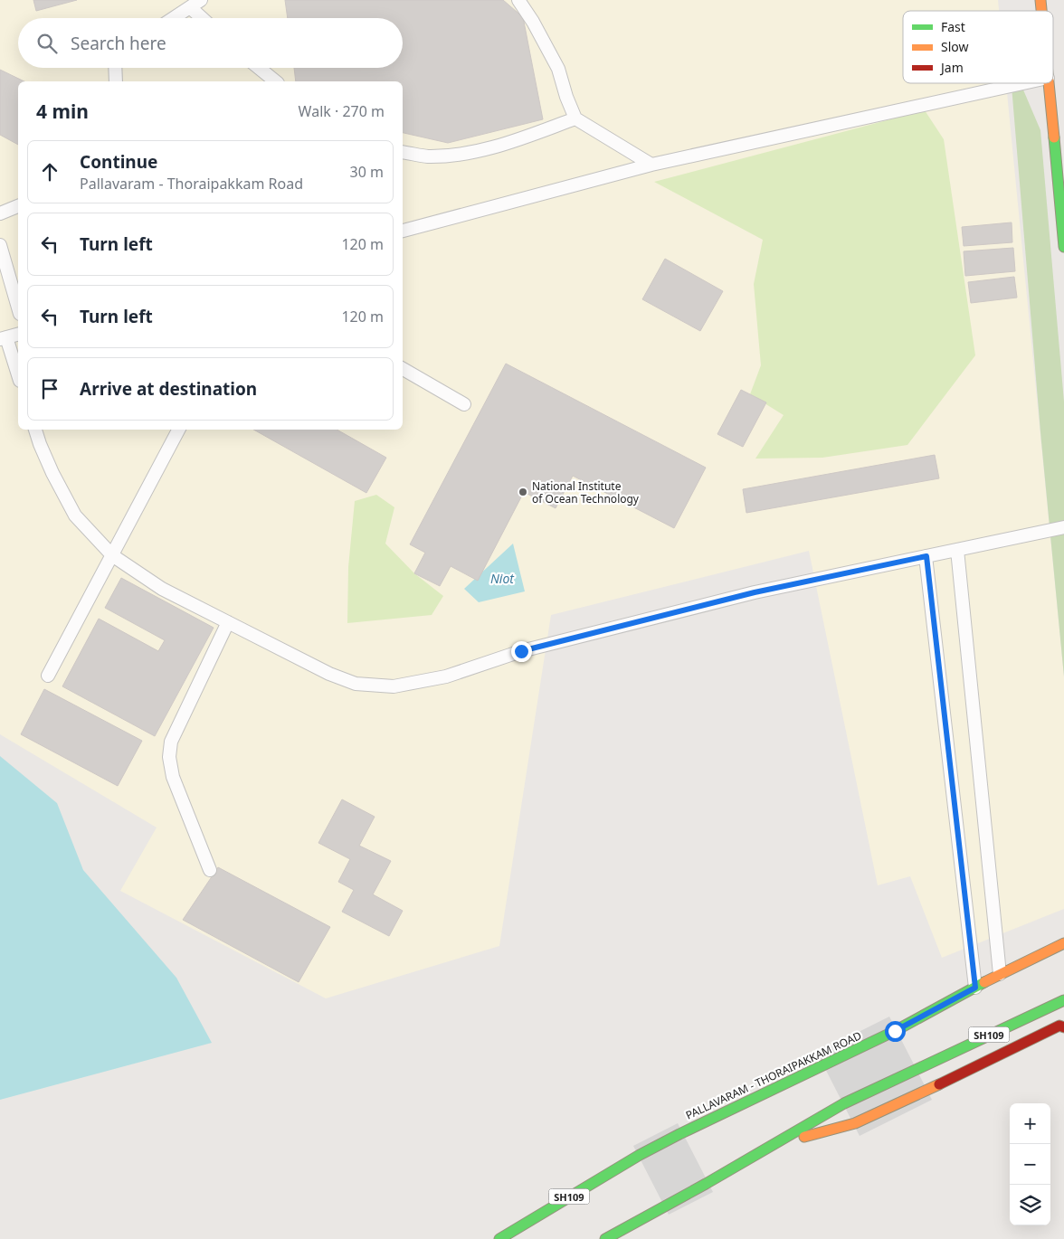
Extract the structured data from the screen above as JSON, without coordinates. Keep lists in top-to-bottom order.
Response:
{
  "streets": {
    "main road": ["SH109", "PALLAVARAM - THORAIPAKKAM ROAD"]
  },
  "water": ["Niot"],
  "places": ["National Institute of Ocean Technology"],
  "legend": ["Fast", "Slow", "Jam"],
  "page": {
    "search": "Search here",
    "heading": ["4 min", "Walk · 270 m"],
    "list": [
      ["Continue", "Pallavaram - Thoraipakkam Road", "30 m"],
      ["Turn left", "120 m"],
      ["Turn left", "120 m"],
      "Arrive at destination"
    ],
    "map_buttons": ["+", "−"]
  }
}
